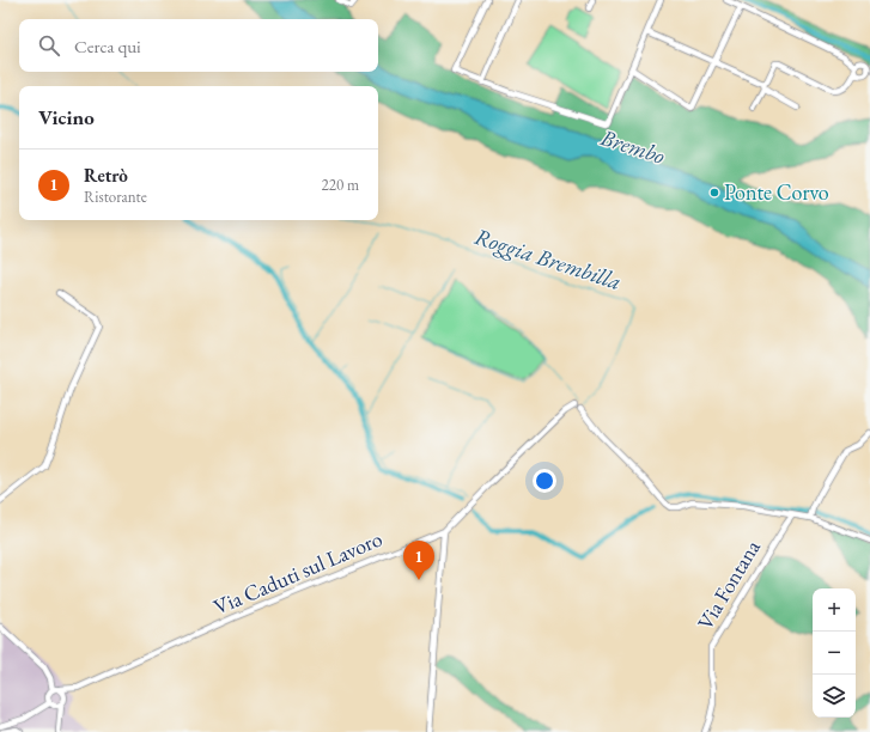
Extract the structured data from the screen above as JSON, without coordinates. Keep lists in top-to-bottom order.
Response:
{
  "streets": {
    "street": ["Via Caduti sul Lavoro", "Via Fontana"]
  },
  "water": ["Brembo", "Roggia Brembilla"],
  "places": ["Ponte Corvo"],
  "page": {
    "search": "Cerca qui",
    "heading": "Vicino",
    "list": [
      {
        "mark": "1",
        "name": "Retrò",
        "note": "Ristorante",
        "value": "220 m"
      }
    ],
    "pins": "1",
    "map_buttons": ["+", "−"]
  }
}
